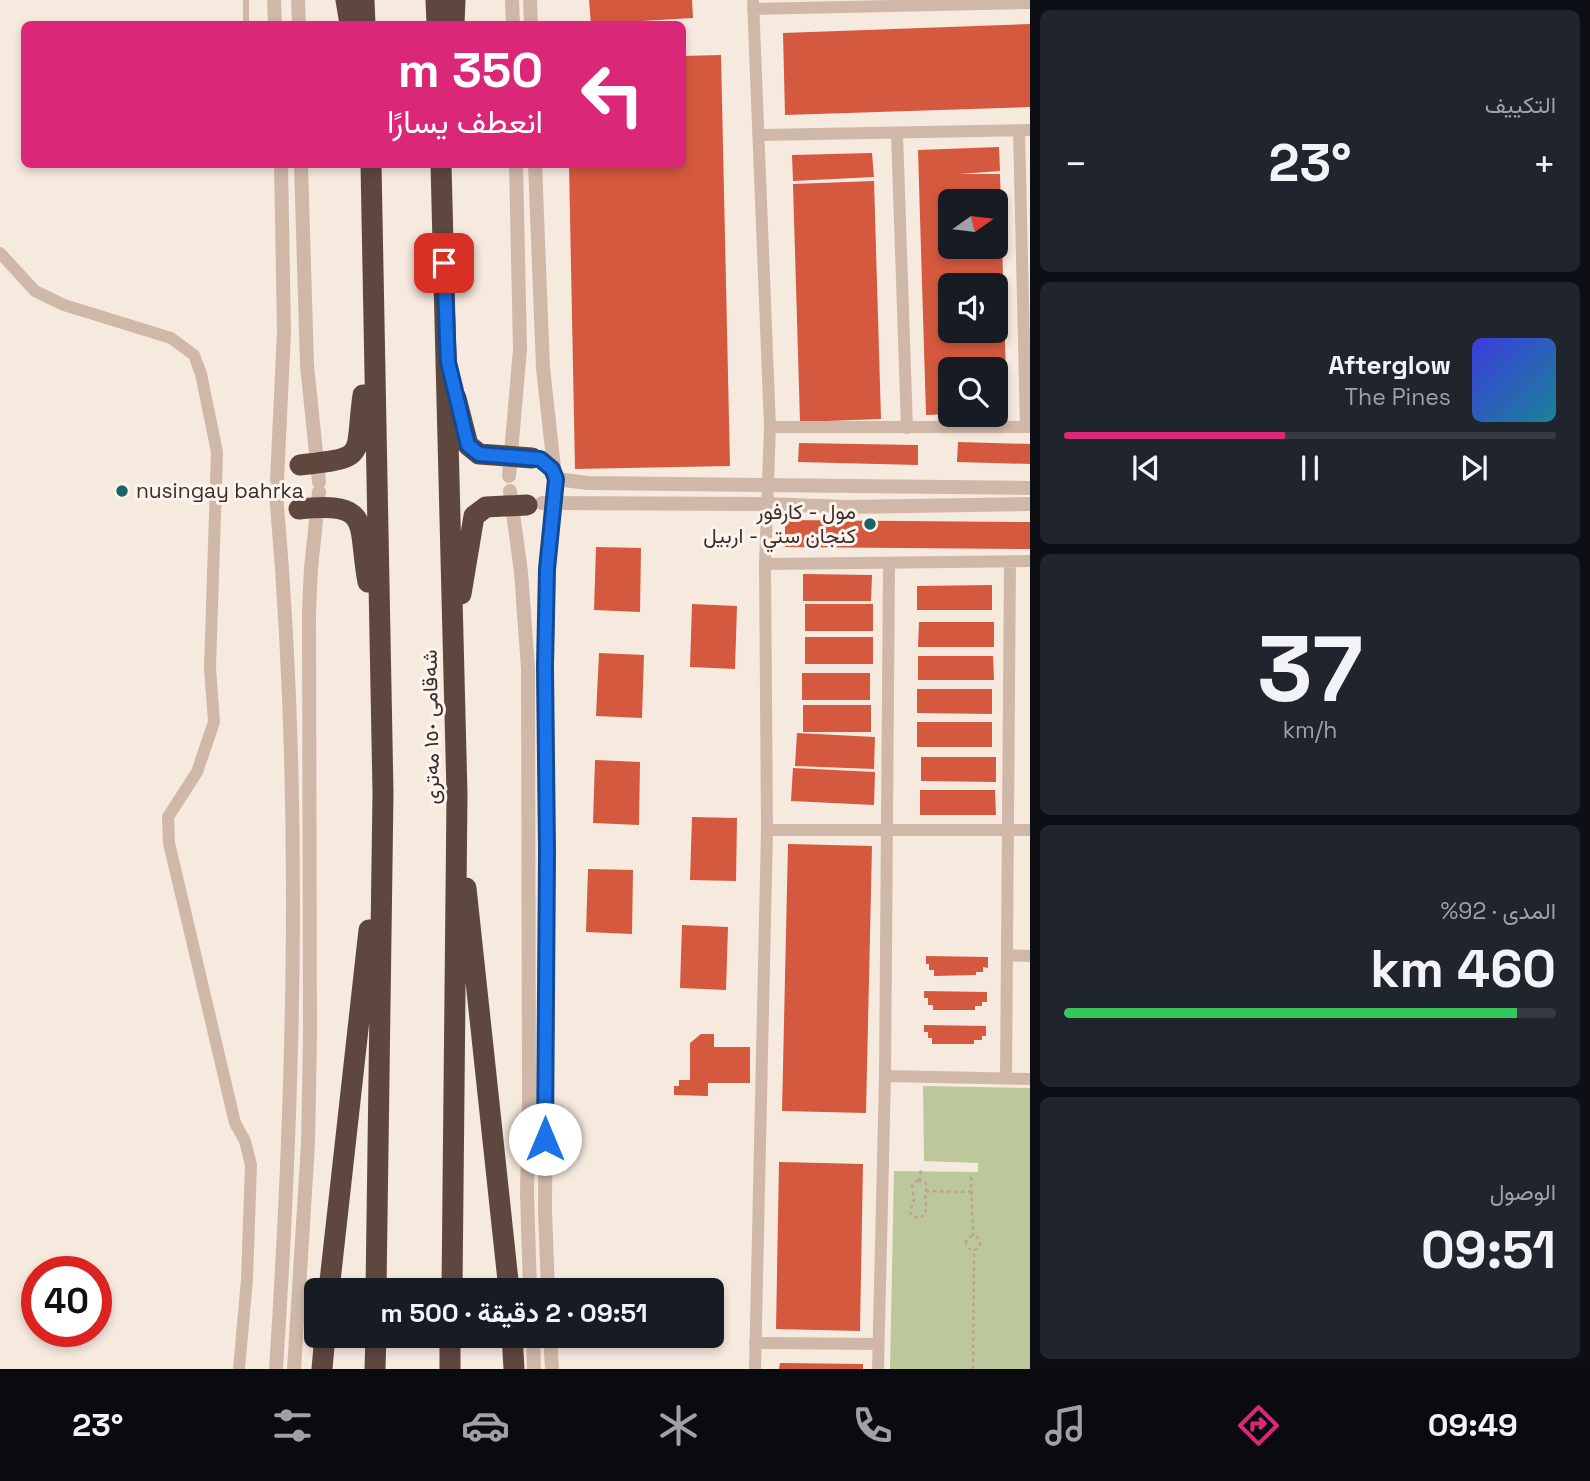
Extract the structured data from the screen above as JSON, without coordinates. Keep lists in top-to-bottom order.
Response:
{
  "streets": {
    "highway": ["شەقامی ١٥٠ مەتری"]
  },
  "places": ["nusingay bahrka", "مول - كارفور كنجان ستي - اربيل"],
  "north": "right",
  "page": {
    "tile": [
      "التكييف",
      ["37", "km/h"],
      ["المدى · 92%", "460 km"],
      ["الوصول", "09:51"]
    ],
    "turn": ["350 m", "انعطف يسارًا"],
    "heat": ["−", "23°", "+"],
    "song": ["Afterglow", "The Pines"],
    "limit": "40",
    "trip": "09:51 · 2 دقيقة · 500 m",
    "tabs": ["09:49", "23°"]
  }
}
